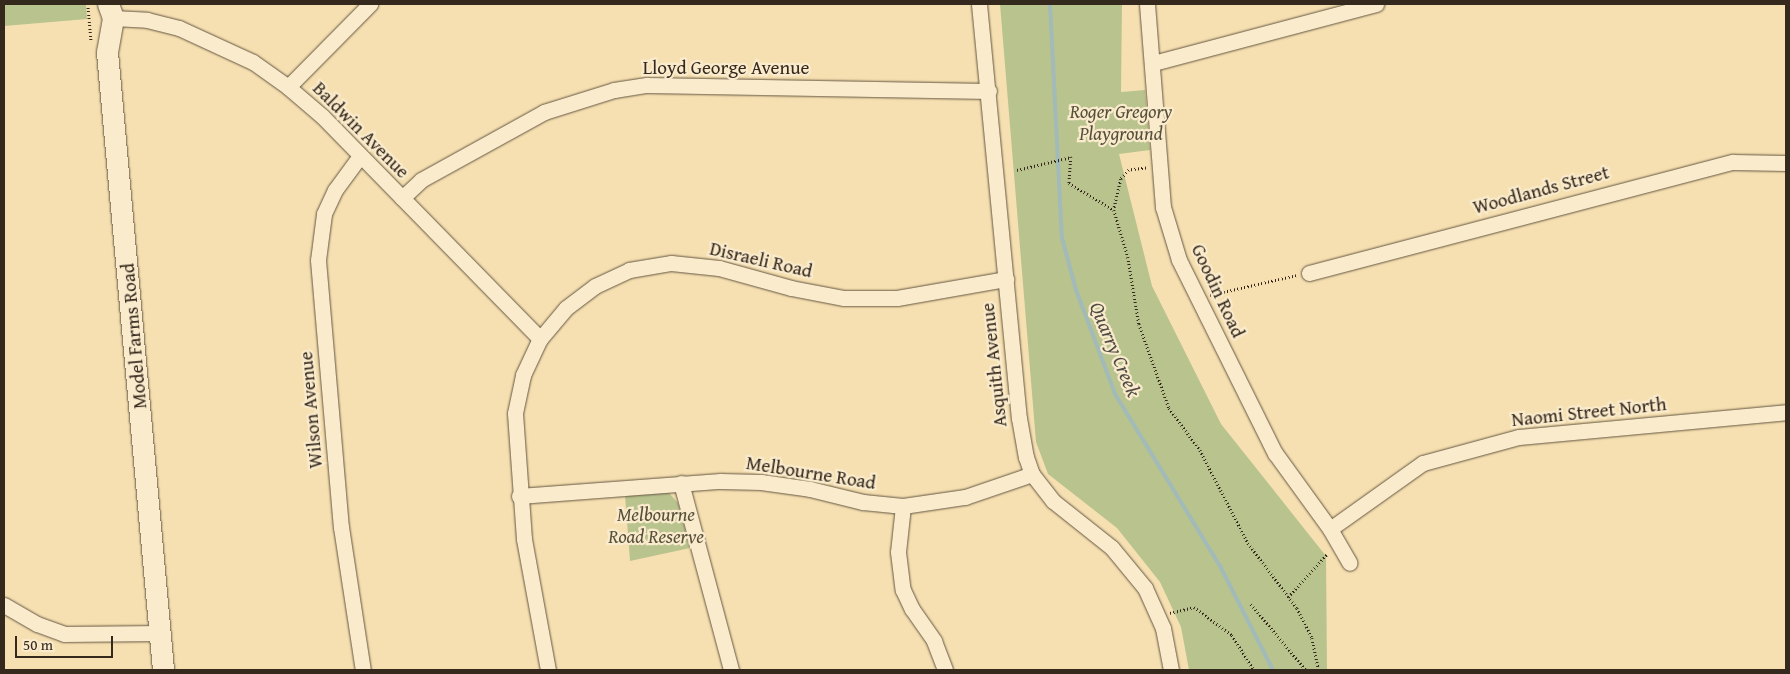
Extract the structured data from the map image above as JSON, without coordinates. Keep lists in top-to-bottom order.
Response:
{
  "streets": {
    "street": [
      "Lloyd George Avenue",
      "Baldwin Avenue",
      "Woodlands Street",
      "Disraeli Road",
      "Goodin Road",
      "Model Farms Road",
      "Asquith Avenue",
      "Wilson Avenue",
      "Naomi Street North",
      "Melbourne Road"
    ]
  },
  "crossings": [
    ["Lloyd George Avenue", "Baldwin Avenue"],
    ["Lloyd George Avenue", "Asquith Avenue"],
    ["Baldwin Avenue", "Disraeli Road"],
    ["Baldwin Avenue", "Model Farms Road"],
    ["Baldwin Avenue", "Wilson Avenue"],
    ["Disraeli Road", "Asquith Avenue"],
    ["Disraeli Road", "Melbourne Road"],
    ["Goodin Road", "Naomi Street North"],
    ["Asquith Avenue", "Melbourne Road"]
  ],
  "water": ["Quarry Creek"],
  "parks": ["Roger Gregory Playground", "Melbourne Road Reserve"],
  "scale_bar": "50 m"
}
